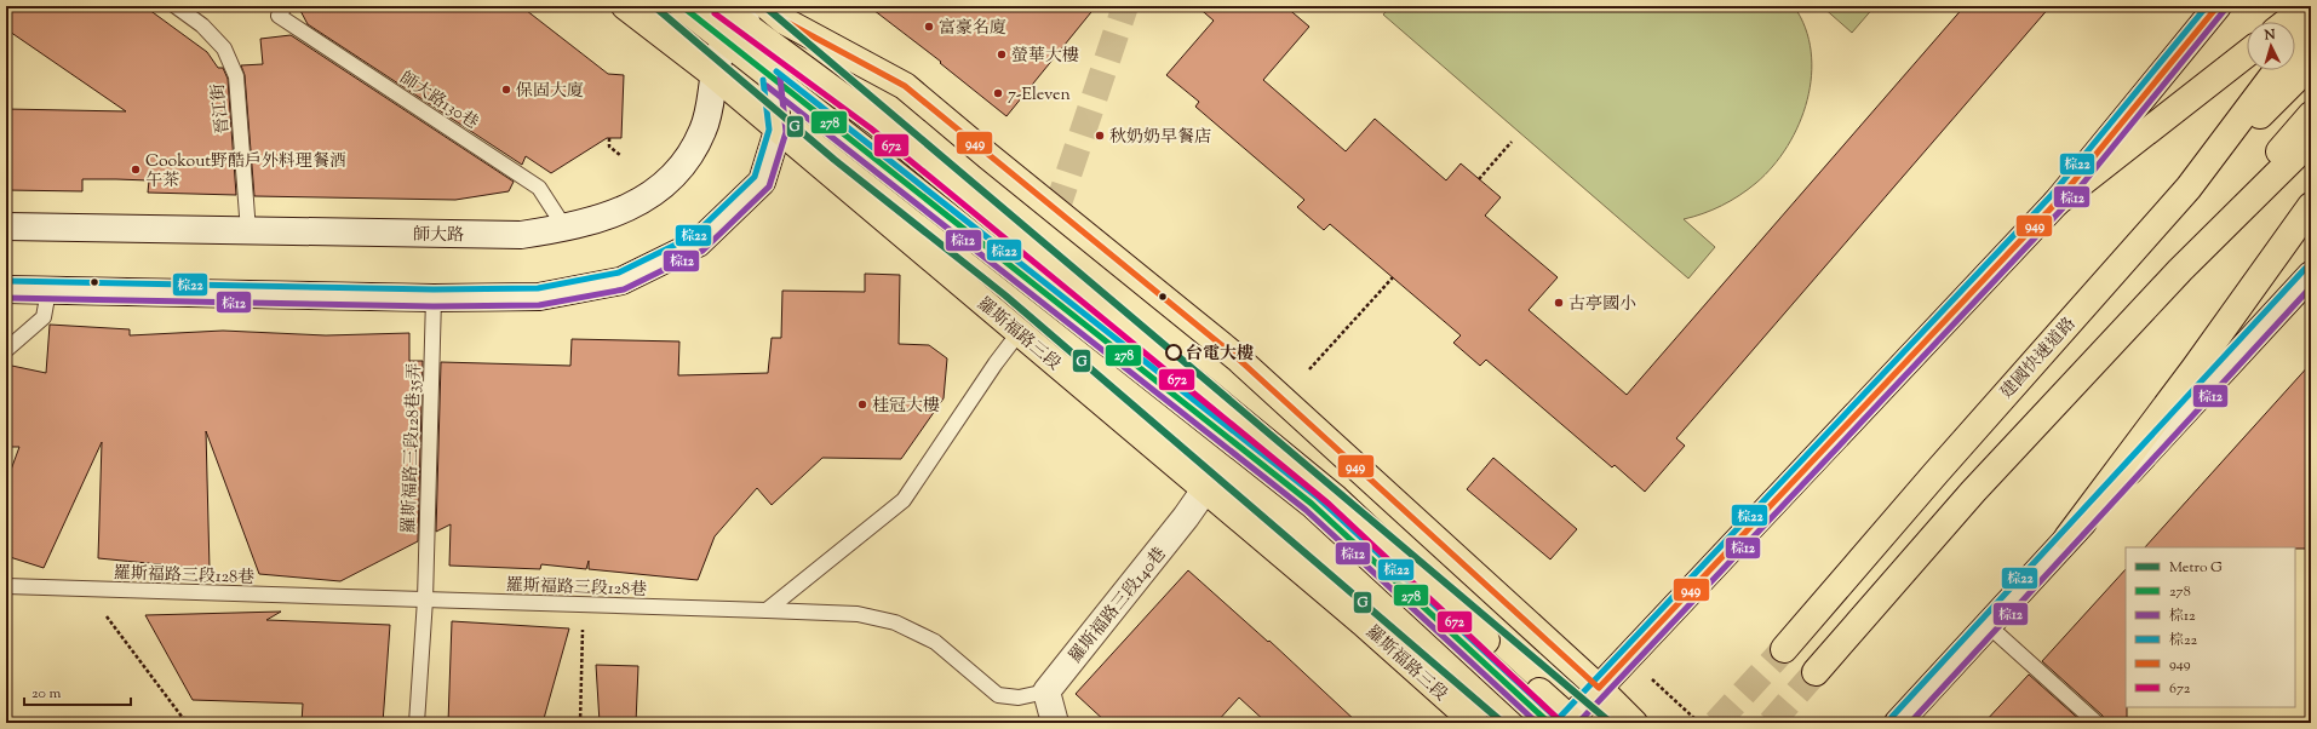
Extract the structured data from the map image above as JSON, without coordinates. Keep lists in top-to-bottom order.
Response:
{
  "streets": {
    "main road": ["羅斯福路三段", "建國快速道路"],
    "street": ["師大路", "羅斯福路三段140巷"],
    "lane": [
      "師大路130巷",
      "晉江街",
      "羅斯福路三段128巷35弄",
      "羅斯福路三段128巷"
    ]
  },
  "crossings": [
    ["師大路130巷", "師大路"],
    ["晉江街", "師大路"],
    ["師大路", "羅斯福路三段"],
    ["羅斯福路三段", "羅斯福路三段140巷"],
    ["羅斯福路三段128巷35弄", "羅斯福路三段128巷"],
    ["羅斯福路三段128巷", "羅斯福路三段140巷"]
  ],
  "places": [
    "富豪名廈",
    "螢華大樓",
    "保固大廈",
    "7-Eleven",
    "秋奶奶早餐店",
    "Cookout野酷戶外料理餐酒 午茶",
    "古亭國小",
    "台電大樓",
    "桂冠大樓"
  ],
  "lines": [
    "metro line G",
    "transit line 278",
    "transit line 棕22",
    "transit line 949",
    "transit line 棕12",
    "transit line 672"
  ],
  "legend": [
    "Metro G",
    "278",
    "棕12",
    "棕22",
    "949",
    "672"
  ],
  "scale_bar": "20 m",
  "north": "top"
}
